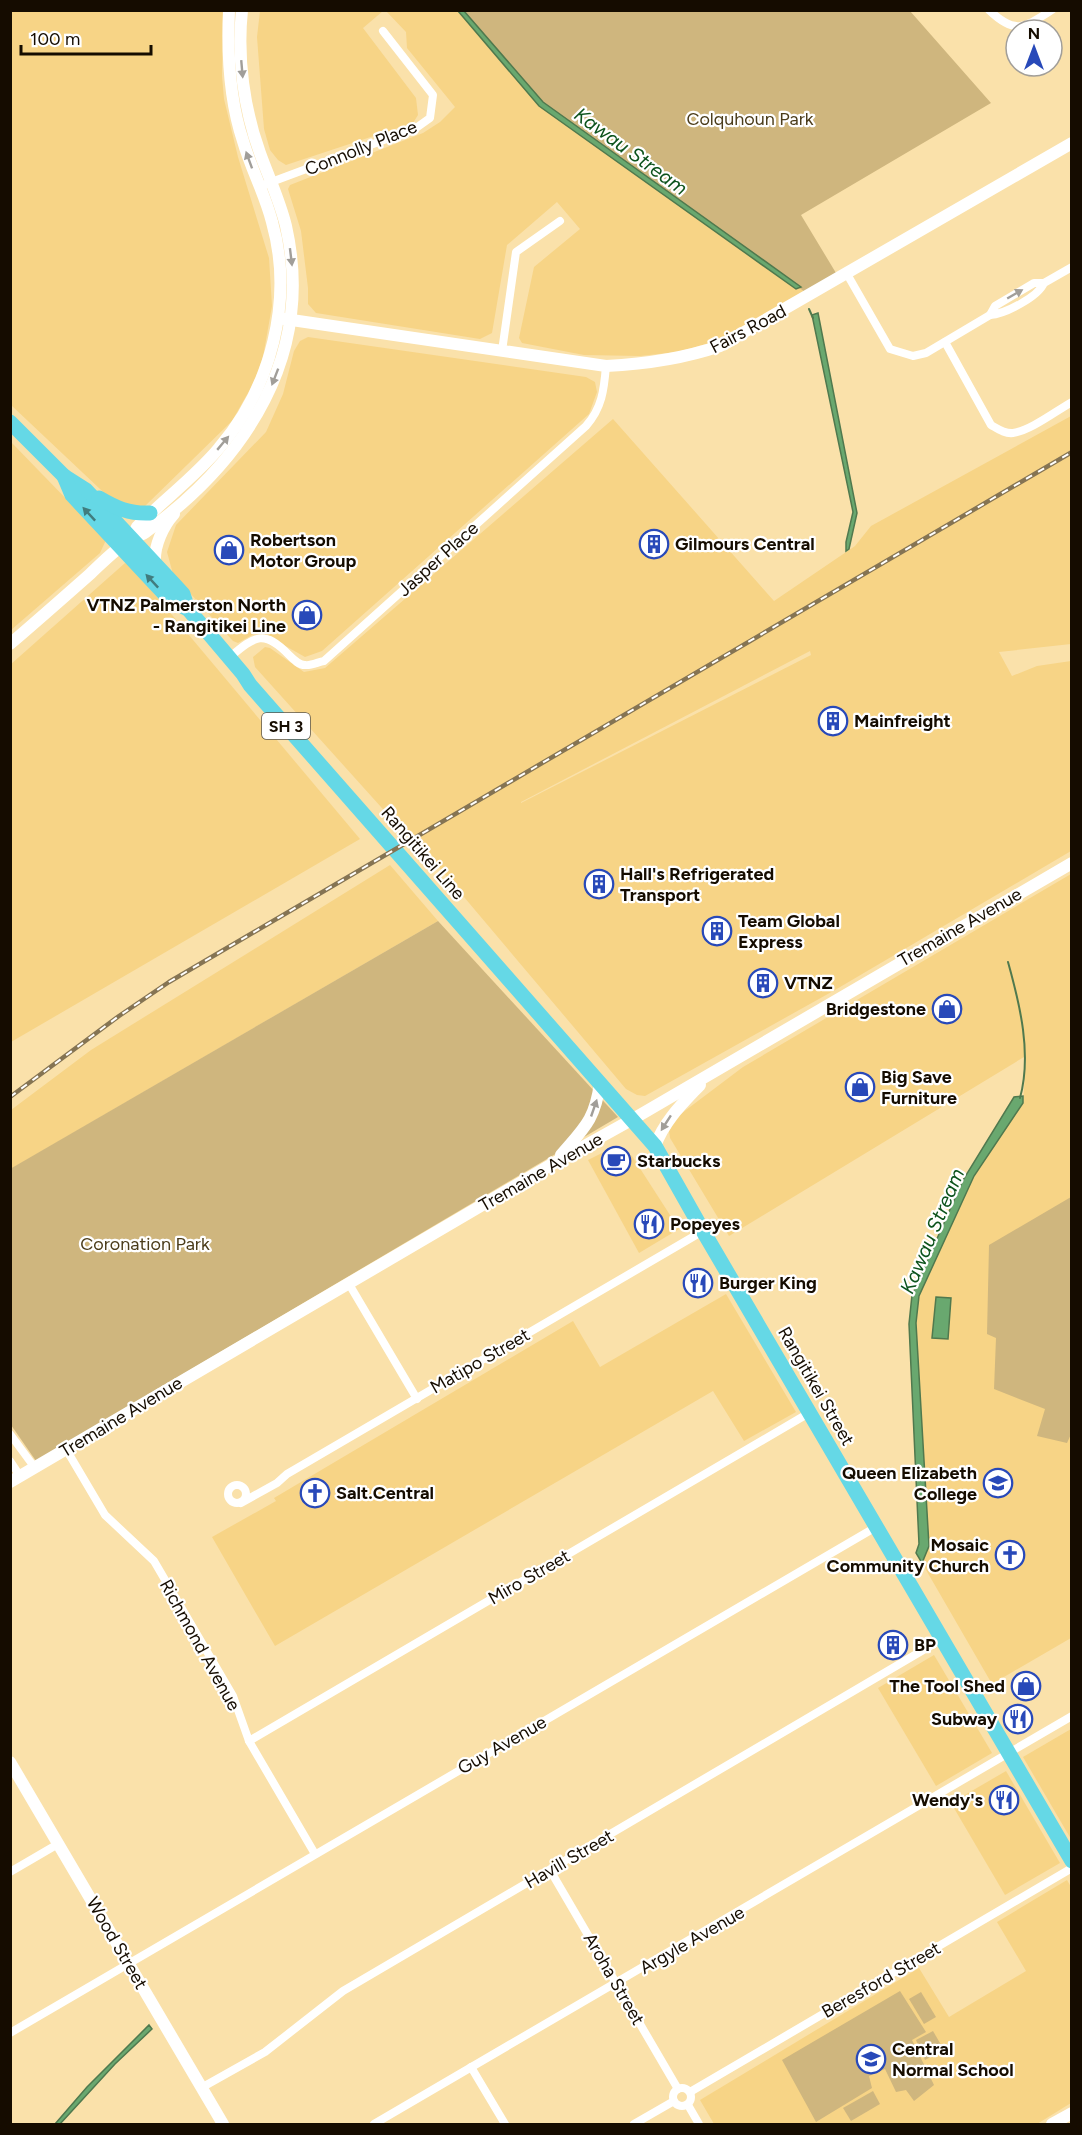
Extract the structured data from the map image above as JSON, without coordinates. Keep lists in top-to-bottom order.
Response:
{
  "streets": {
    "highway": ["SH 3", "Rangitikei Line", "Rangitikei Street"],
    "main road": ["Fairs Road", "Tremaine Avenue", "Wood Street"],
    "street": [
      "Connolly Place",
      "Jasper Place",
      "Matipo Street",
      "Miro Street",
      "Richmond Avenue",
      "Guy Avenue",
      "Havill Street",
      "Argyle Avenue",
      "Aroha Street",
      "Beresford Street"
    ]
  },
  "crossings": [
    ["Fairs Road", "Jasper Place"],
    ["Jasper Place", "Rangitikei Line"],
    ["Rangitikei Line", "Tremaine Avenue"],
    ["Rangitikei Line", "Rangitikei Street"],
    ["Tremaine Avenue", "Rangitikei Street"],
    ["Tremaine Avenue", "Richmond Avenue"],
    ["Matipo Street", "Rangitikei Street"],
    ["Rangitikei Street", "Miro Street"],
    ["Rangitikei Street", "Guy Avenue"],
    ["Rangitikei Street", "Havill Street"],
    ["Rangitikei Street", "Argyle Avenue"],
    ["Miro Street", "Richmond Avenue"],
    ["Richmond Avenue", "Guy Avenue"],
    ["Guy Avenue", "Wood Street"],
    ["Havill Street", "Wood Street"],
    ["Havill Street", "Aroha Street"],
    ["Argyle Avenue", "Aroha Street"],
    ["Aroha Street", "Beresford Street"]
  ],
  "water": ["Kawau Stream"],
  "parks": ["Colquhoun Park", "Coronation Park"],
  "places": {
    "building": [
      "Gilmours Central",
      "Mainfreight",
      "Hall's Refrigerated Transport",
      "Team Global Express",
      "VTNZ",
      "BP"
    ],
    "shop": [
      "Robertson Motor Group",
      "VTNZ Palmerston North - Rangitikei Line",
      "Bridgestone",
      "Big Save Furniture",
      "The Tool Shed"
    ],
    "cafe": ["Starbucks"],
    "restaurant": [
      "Popeyes",
      "Burger King",
      "Subway",
      "Wendy's"
    ],
    "school or university": ["Queen Elizabeth College", "Central Normal School"],
    "church": ["Salt.Central", "Mosaic Community Church"]
  },
  "scale_bar": "100 m",
  "north": "top"
}
